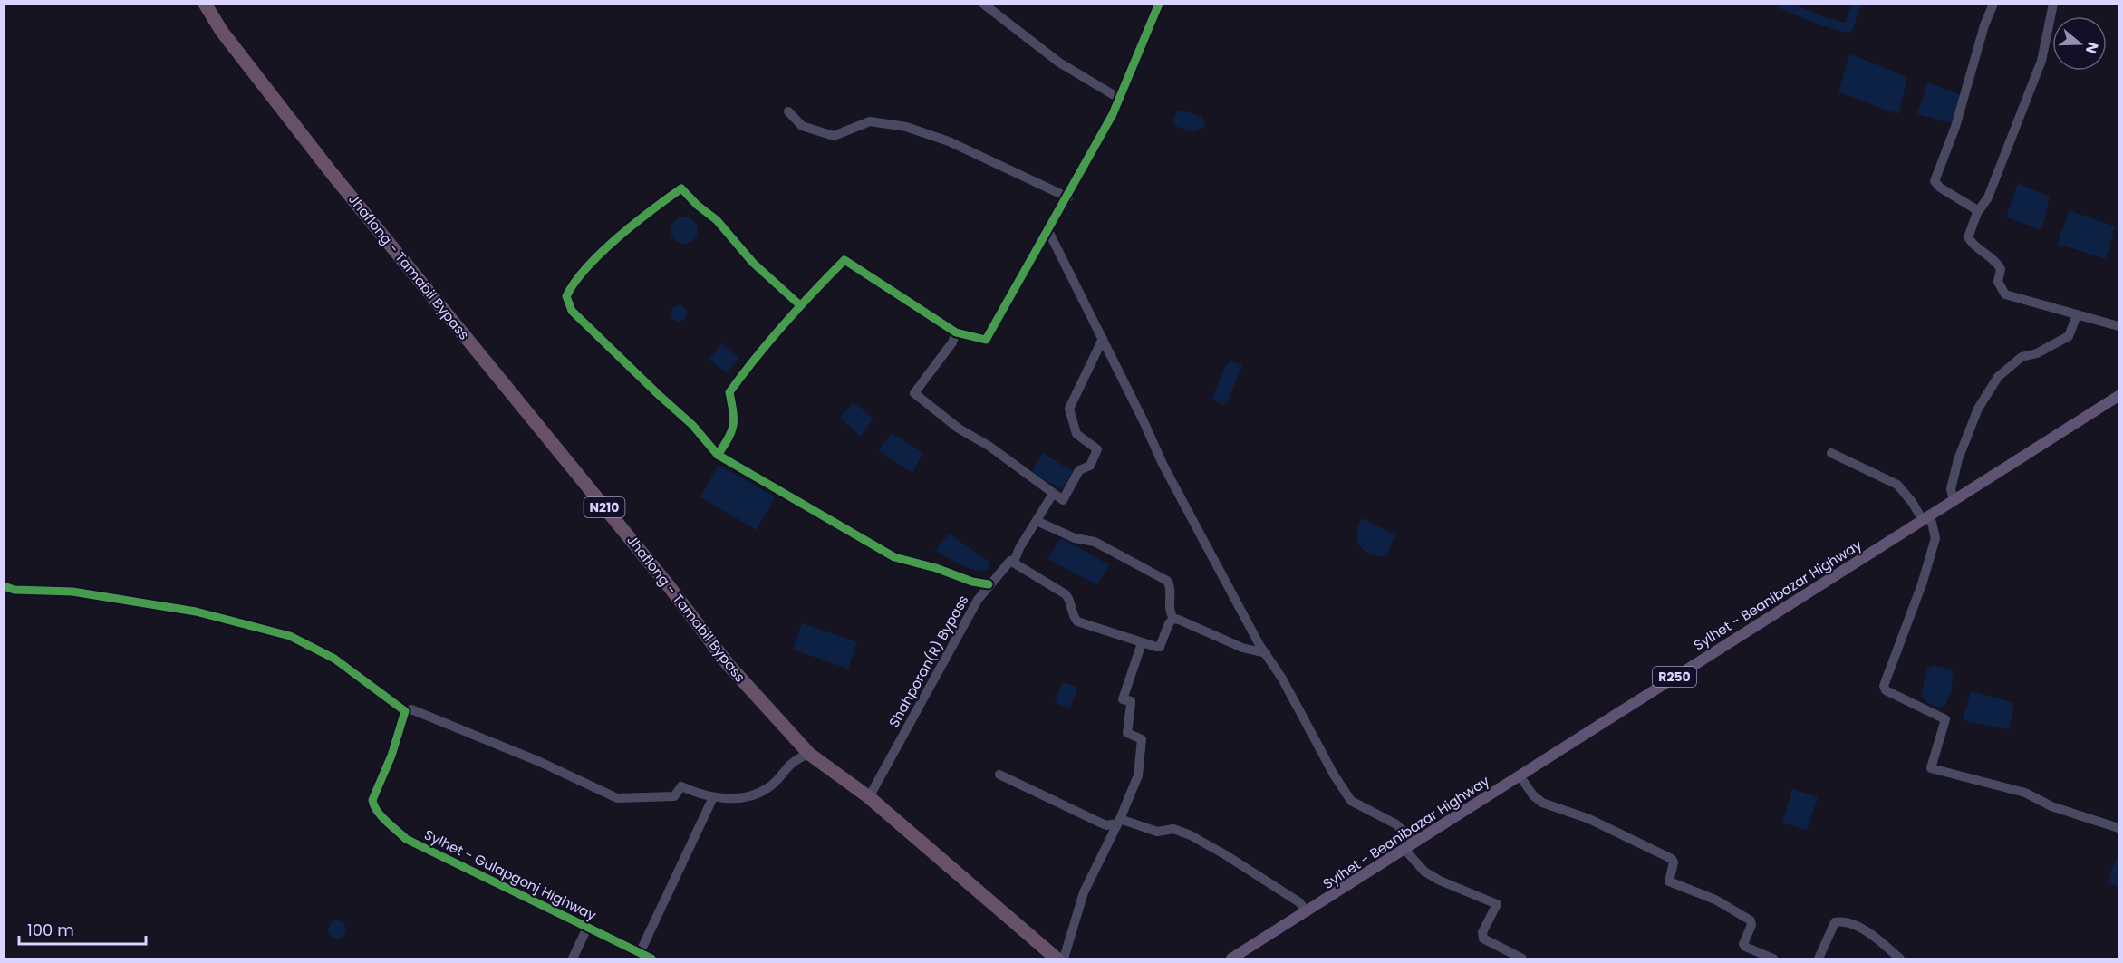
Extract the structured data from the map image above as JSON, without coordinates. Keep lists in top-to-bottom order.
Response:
{
  "streets": {
    "highway": ["Jhaflong - Tamabil Bypass", "N210"],
    "main road": ["Sylhet - Beanibazar Highway", "R250"],
    "street": ["Shahporan(R) Bypass", "Sylhet - Gulapgonj Highway"]
  },
  "crossings": [
    ["Jhaflong - Tamabil Bypass", "Shahporan(R) Bypass"]
  ],
  "scale_bar": "100 m",
  "north": "right"
}
